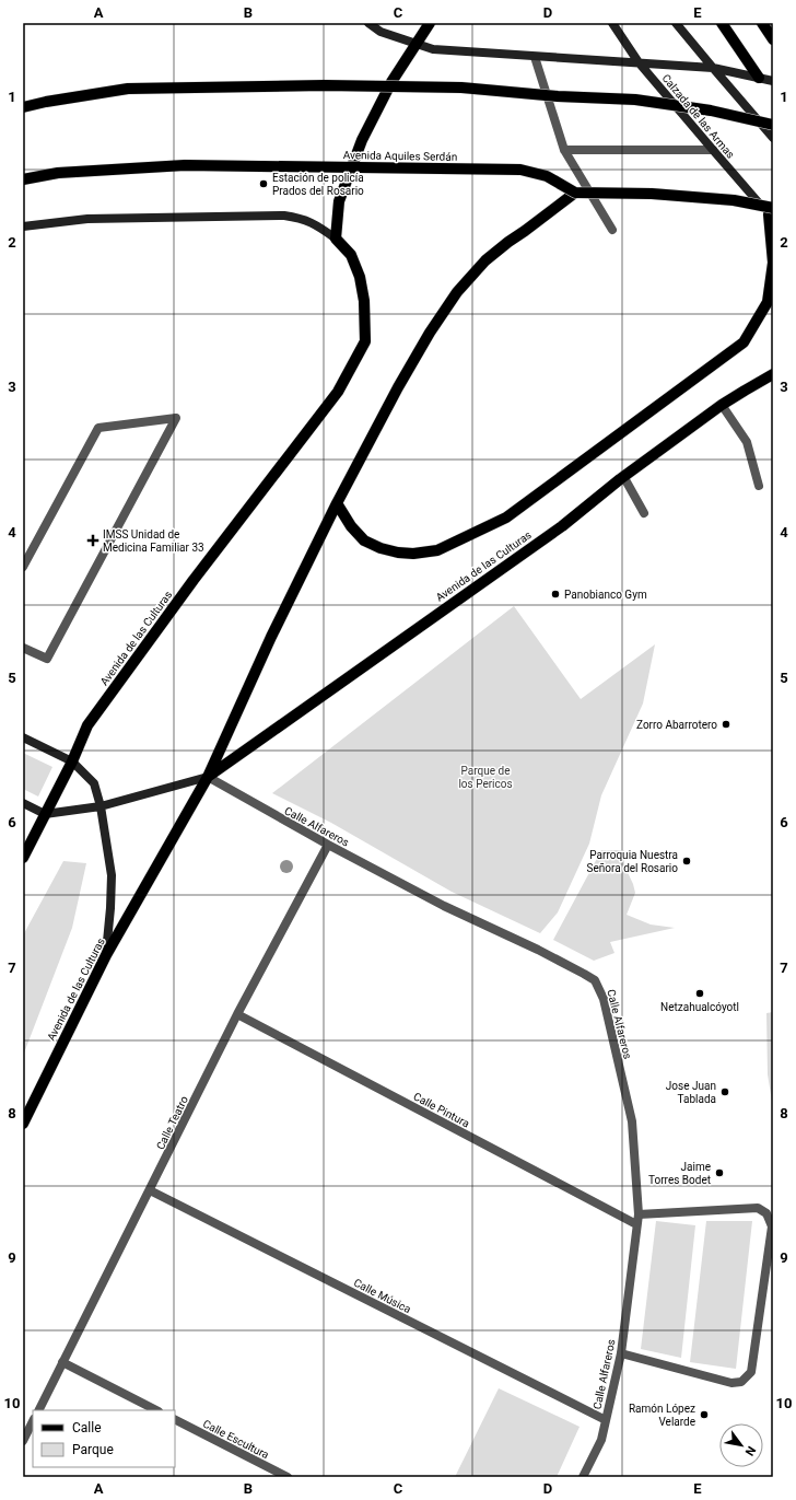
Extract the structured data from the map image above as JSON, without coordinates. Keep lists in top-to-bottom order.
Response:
{
  "streets": {
    "main road": ["Avenida Aquiles Serdán", "Avenida de las Culturas"],
    "street": [
      "Calzada de las Armas",
      "Calle Alfareros",
      "Calle Pintura",
      "Calle Teatro",
      "Calle Música",
      "Calle Escultura"
    ]
  },
  "crossings": [
    ["Calzada de las Armas", "Avenida Aquiles Serdán"],
    ["Avenida de las Culturas", "Calle Alfareros"],
    ["Calle Alfareros", "Calle Pintura"],
    ["Calle Alfareros", "Calle Teatro"],
    ["Calle Alfareros", "Calle Música"],
    ["Calle Pintura", "Calle Teatro"],
    ["Calle Teatro", "Calle Música"]
  ],
  "parks": ["Parque de los Pericos"],
  "places": {
    "other": [
      "Estación de policía Prados del Rosario",
      "Panobianco Gym",
      "Zorro Abarrotero",
      "Parroquia Nuestra Señora del Rosario",
      "Netzahualcóyotl",
      "Jose Juan Tablada",
      "Jaime Torres Bodet",
      "Ramón López Velarde"
    ],
    "health": ["IMSS Unidad de Medicina Familiar 33"]
  },
  "legend": ["Calle", "Parque"],
  "north": "bottom right",
  "grid": {
    "columns": [
      "A",
      "B",
      "C",
      "D",
      "E"
    ],
    "rows": [
      "1",
      "2",
      "3",
      "4",
      "5",
      "6",
      "7",
      "8",
      "9",
      "10"
    ]
  }
}
